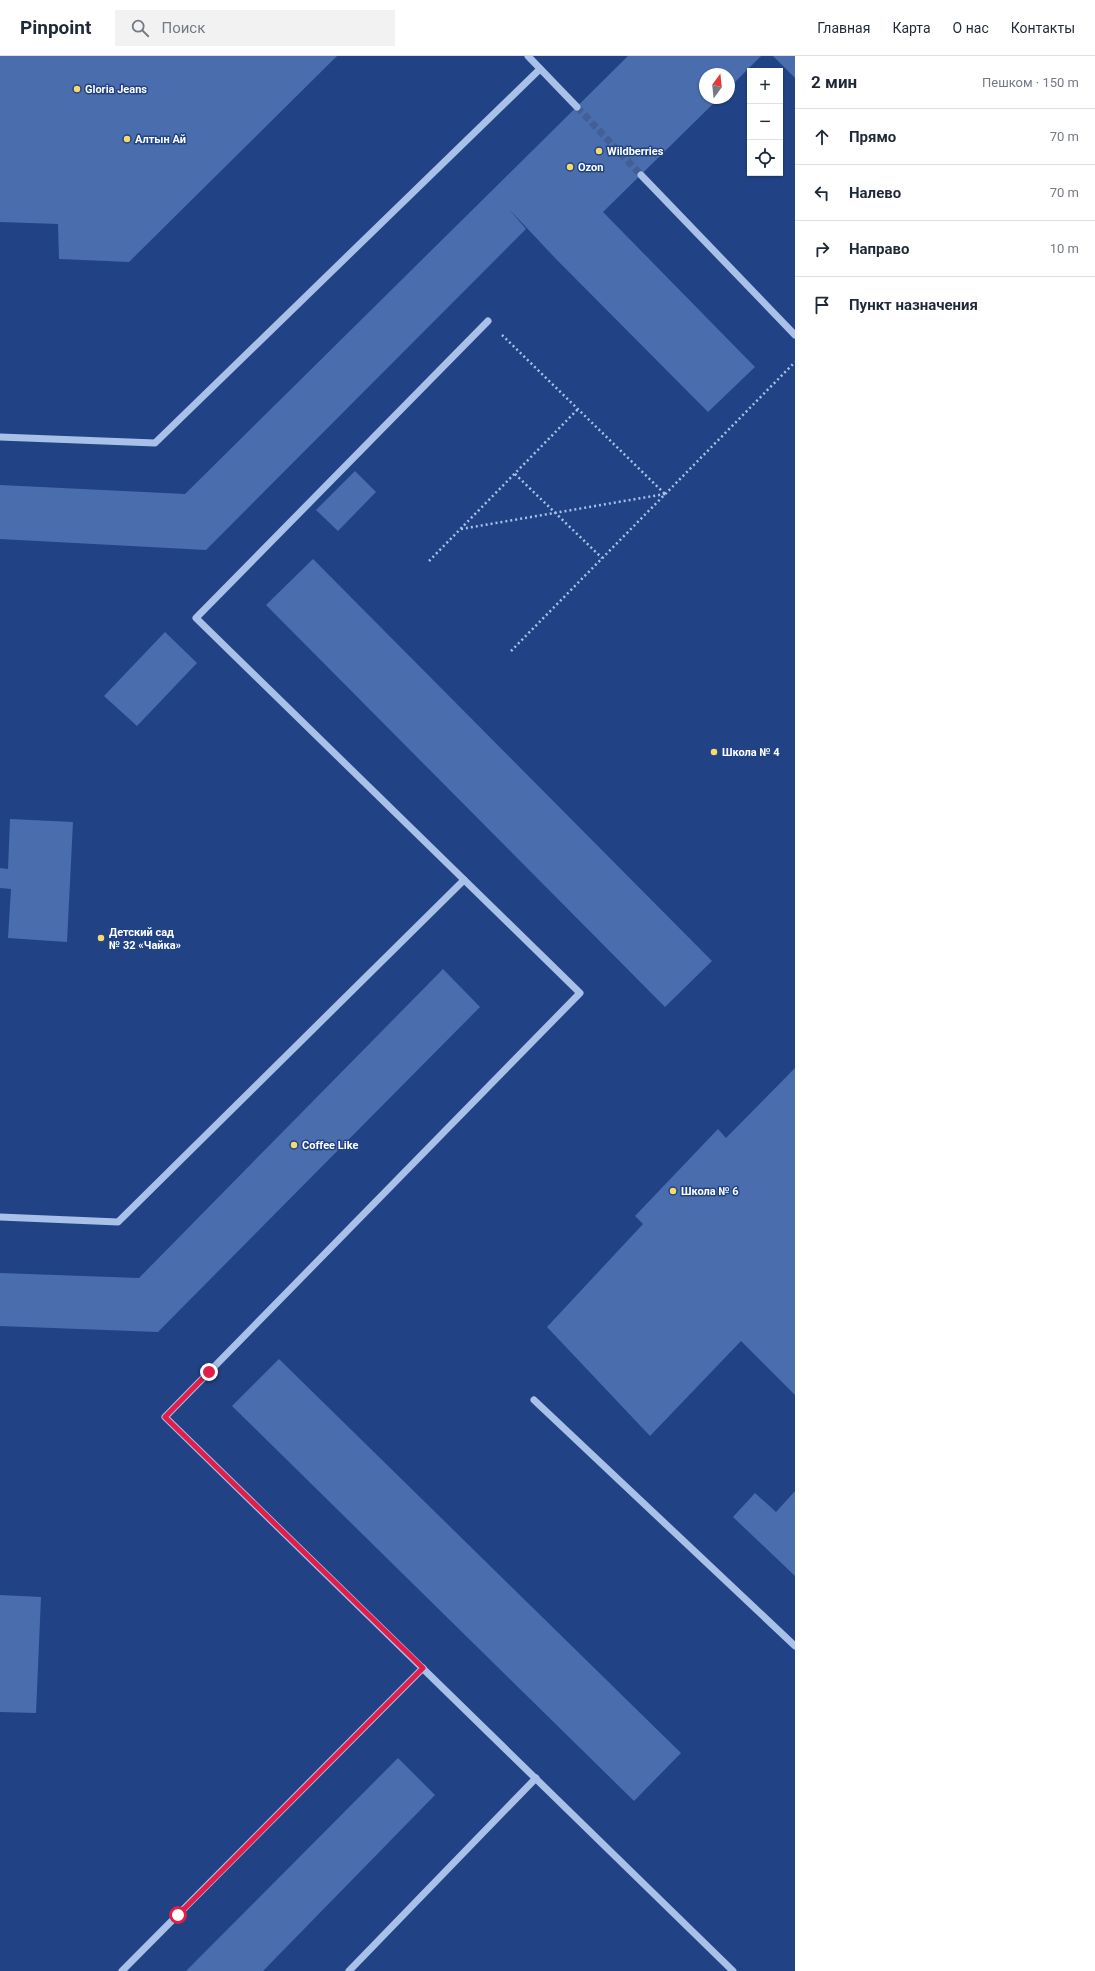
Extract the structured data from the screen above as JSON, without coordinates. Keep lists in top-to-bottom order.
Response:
{
  "places": [
    "Gloria Jeans",
    "Алтын Ай",
    "Wildberries",
    "Ozon",
    "Школа № 4",
    "Детский сад № 32 «Чайка»",
    "Coffee Like",
    "Школа № 6"
  ],
  "north": "top",
  "page": {
    "header": "Pinpoint",
    "search": "Поиск",
    "nav": [
      "Главная",
      "Карта",
      "О нас",
      "Контакты"
    ],
    "heading": ["2 мин", "Пешком · 150 m"],
    "map_buttons": ["+", "−"],
    "list": [
      ["Прямо", "70 m"],
      ["Налево", "70 m"],
      ["Направо", "10 m"],
      "Пункт назначения"
    ]
  }
}
